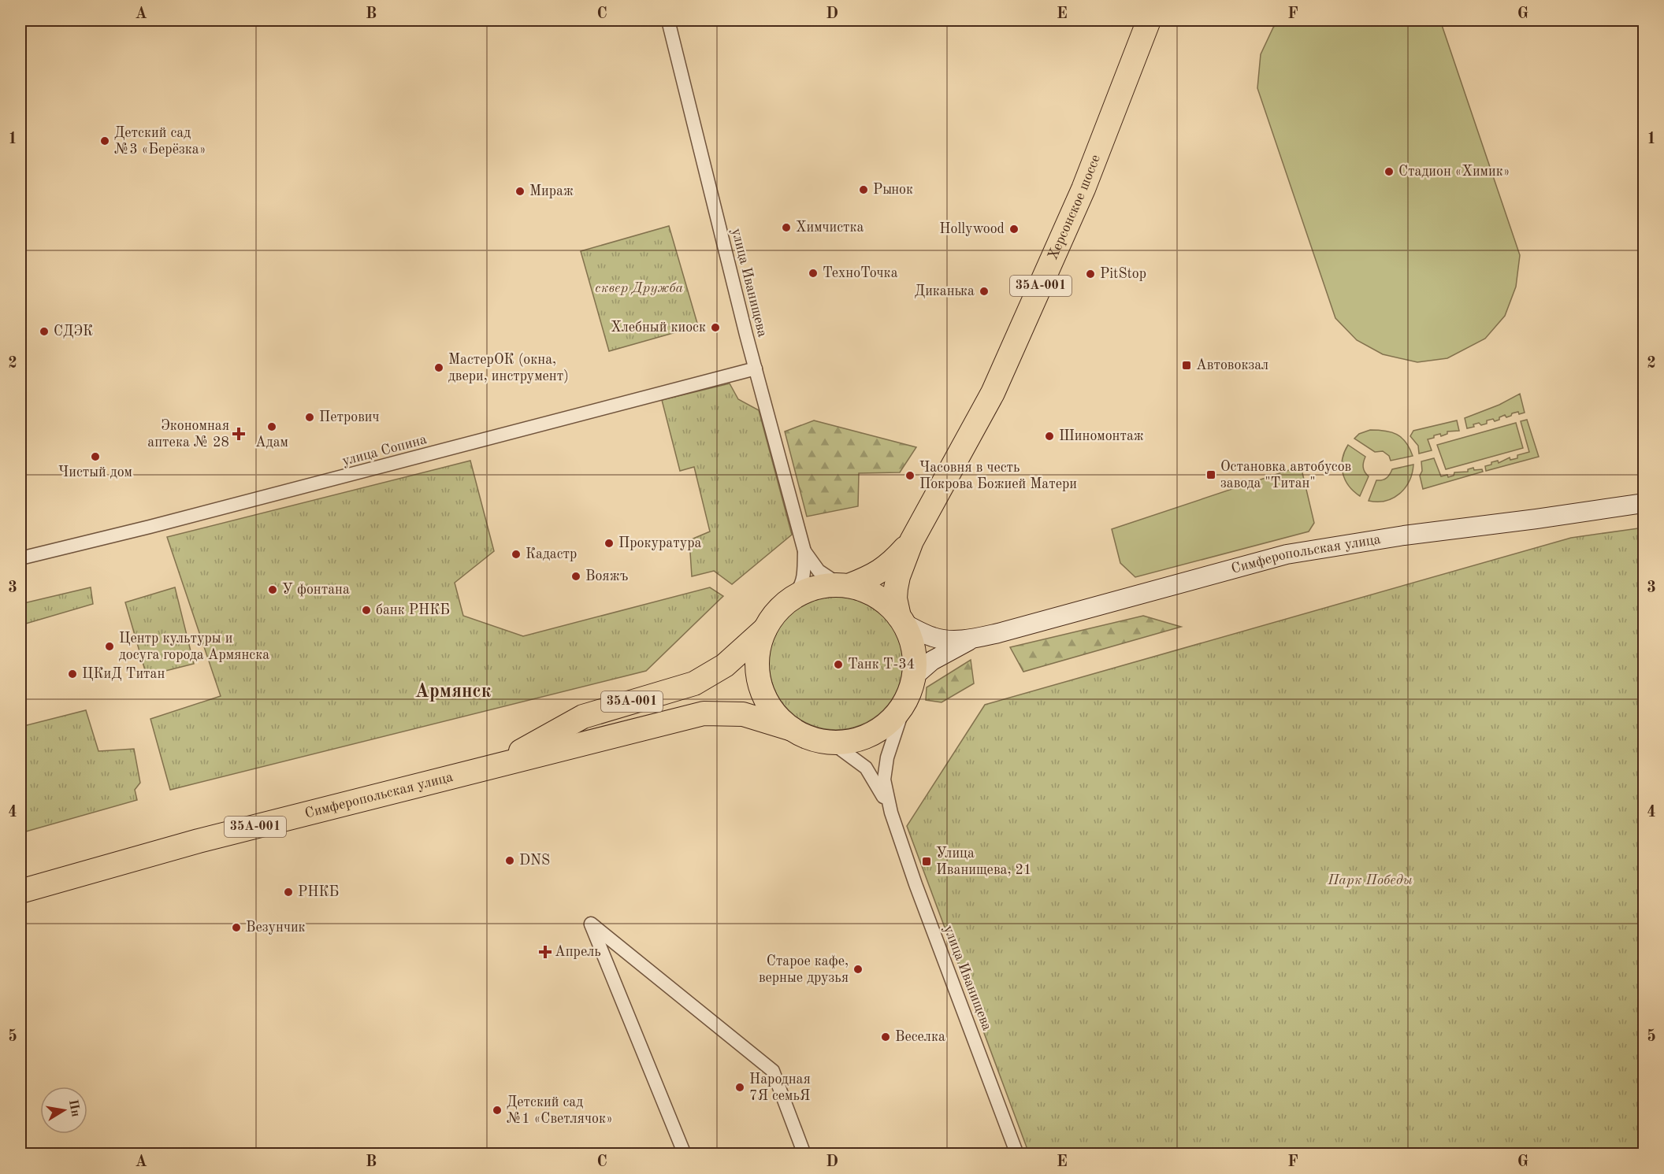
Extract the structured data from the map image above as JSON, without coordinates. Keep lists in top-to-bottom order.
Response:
{
  "streets": {
    "highway": ["Херсонское шоссе", "35А-001", "Симферопольская улица"],
    "street": ["улица Иванищева", "улица Сопина"]
  },
  "crossings": [
    ["Херсонское шоссе", "улица Иванищева"],
    ["Херсонское шоссе", "35А-001"],
    ["Херсонское шоссе", "Симферопольская улица"],
    ["улица Иванищева", "35А-001"],
    ["улица Иванищева", "улица Сопина"],
    ["улица Иванищева", "Симферопольская улица"],
    ["35А-001", "Симферопольская улица"]
  ],
  "districts": ["Армянск"],
  "parks": ["сквер Дружба", "Парк Победы"],
  "places": {
    "other": [
      "Детский сад №3 «Берёзка»",
      "Стадион «Химик»",
      "Рынок",
      "Мираж",
      "Химчистка",
      "Hollywood",
      "ТехноТочка",
      "PitStop",
      "Диканька",
      "Хлебный киоск",
      "СДЭК",
      "МастерОК (окна, двери, инструмент)",
      "Петрович",
      "Адам",
      "Шиномонтаж",
      "Чистый дом",
      "Часовня в честь Покрова Божией Матери",
      "Прокуратура",
      "Кадастр",
      "Вояжъ",
      "У фонтана",
      "банк РНКБ",
      "Центр культуры и досуга города Армянска",
      "Танк Т-34",
      "ЦКиД Титан",
      "DNS",
      "РНКБ",
      "Везунчик",
      "Старое кафе, верные друзья",
      "Веселка",
      "Народная 7Я семьЯ",
      "Детский сад №1 «Светлячок»"
    ],
    "transit": ["Автовокзал", "Остановка автобусов завода \"Титан\"", "Улица Иванищева, 21"],
    "health": ["Экономная аптека № 28", "Апрель"]
  },
  "north": "right",
  "grid": {
    "columns": [
      "A",
      "B",
      "C",
      "D",
      "E",
      "F",
      "G"
    ],
    "rows": [
      "1",
      "2",
      "3",
      "4",
      "5"
    ]
  }
}
